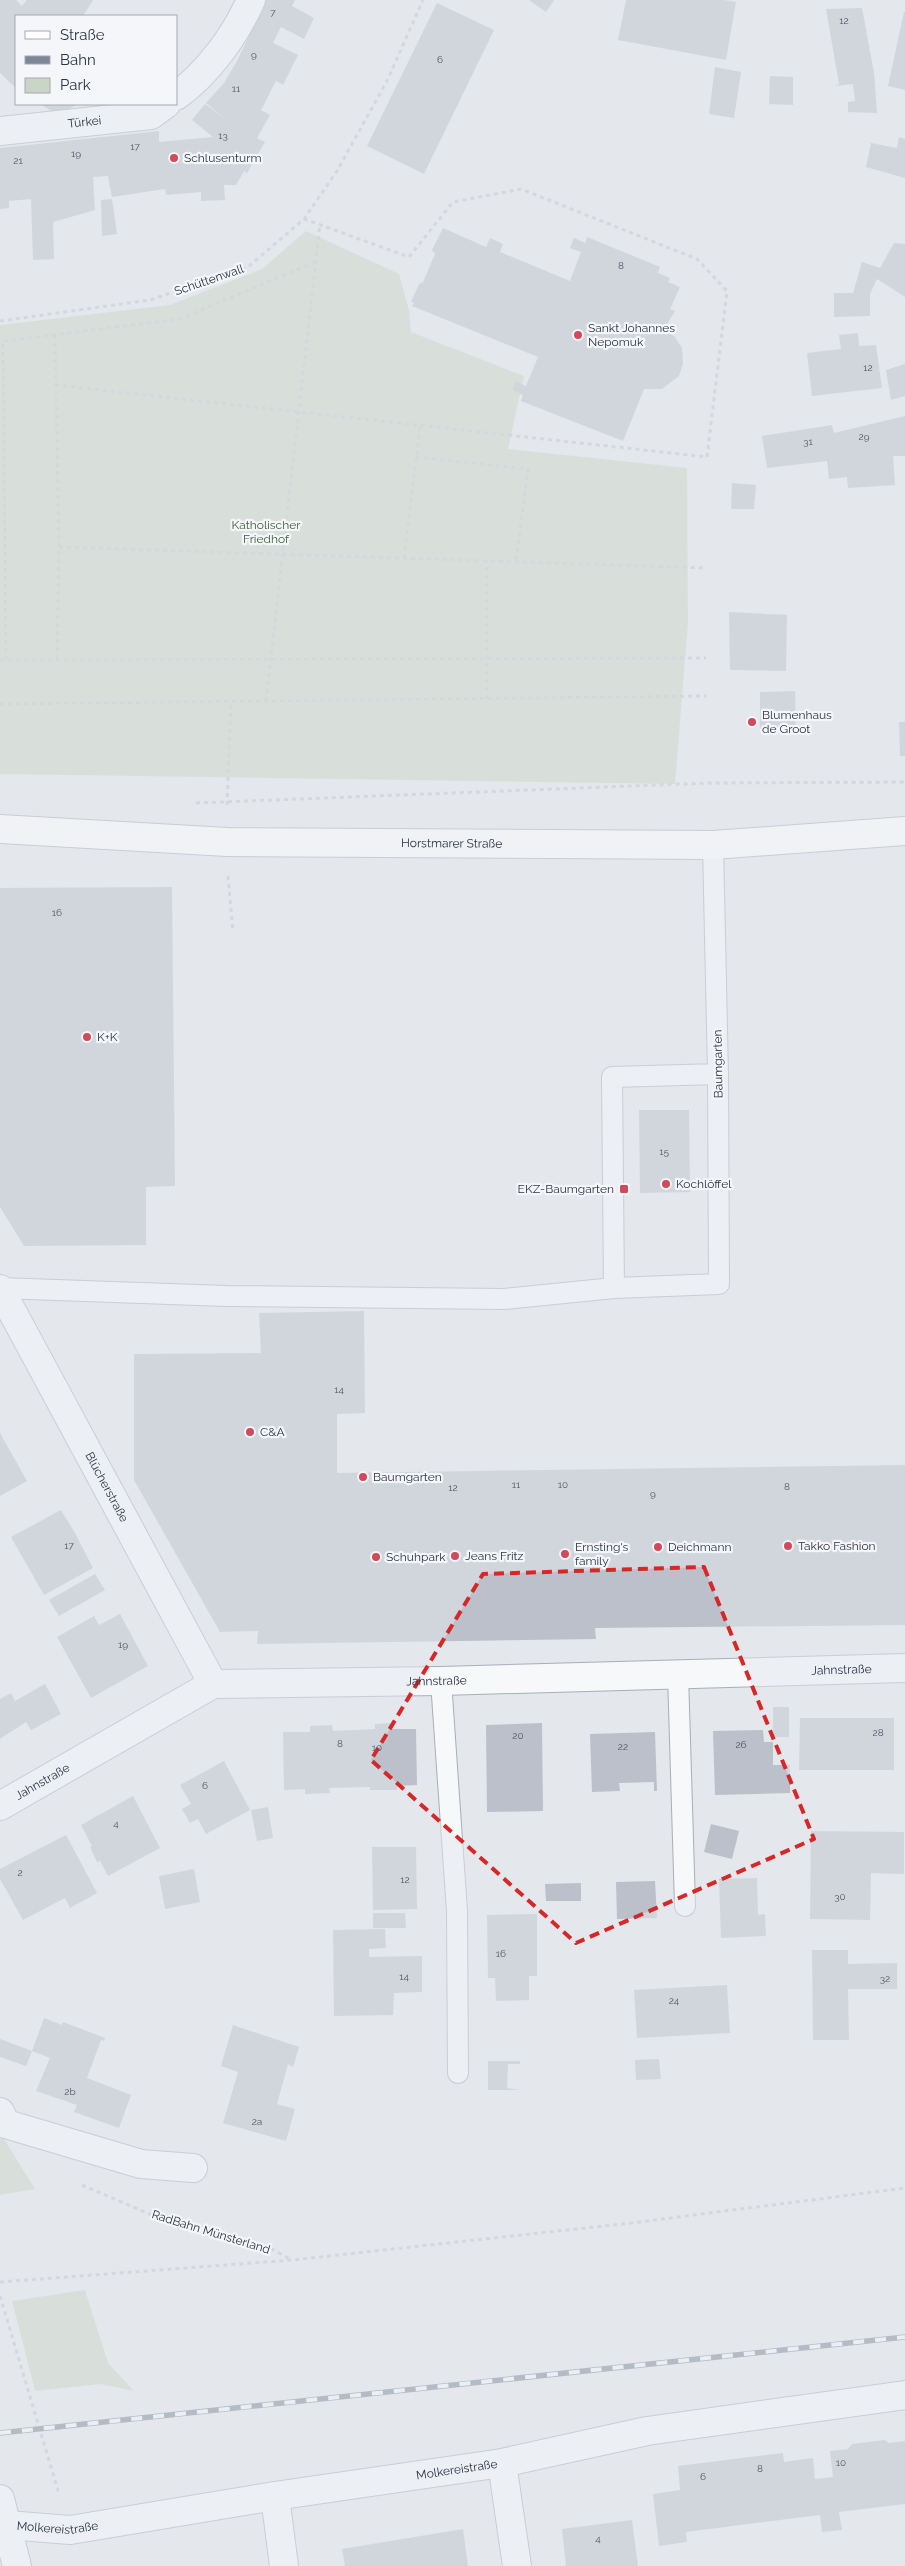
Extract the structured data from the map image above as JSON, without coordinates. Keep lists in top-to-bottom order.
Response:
{
  "streets": {
    "main road": ["Horstmarer Straße"],
    "street": [
      "Türkei",
      "Blücherstraße",
      "Jahnstraße",
      "Molkereistraße"
    ],
    "lane": ["Baumgarten"],
    "path": ["Schüttenwall", "RadBahn Münsterland"]
  },
  "crossings": [
    ["Horstmarer Straße", "Baumgarten"],
    ["Blücherstraße", "Jahnstraße"]
  ],
  "parks": ["Katholischer Friedhof"],
  "places": {
    "other": [
      "Schlusenturm",
      "Sankt Johannes Nepomuk",
      "Blumenhaus de Groot",
      "K+K",
      "Kochlöffel",
      "C&A",
      "Baumgarten",
      "Takko Fashion",
      "Deichmann",
      "Ernsting's family",
      "Jeans Fritz",
      "Schuhpark"
    ],
    "transit": ["EKZ-Baumgarten"]
  },
  "house_numbers": [
    "7",
    "12",
    "9",
    "6",
    "11",
    "13",
    "17",
    "19",
    "21",
    "8",
    "12",
    "29",
    "31",
    "16",
    "15",
    "14",
    "11",
    "10",
    "8",
    "12",
    "9",
    "17",
    "19",
    "28",
    "20",
    "8",
    "26",
    "22",
    "10",
    "6",
    "4",
    "2",
    "12",
    "30",
    "16",
    "14",
    "32",
    "24",
    "2b",
    "2a",
    "10",
    "8",
    "6",
    "4"
  ],
  "legend": ["Straße", "Bahn", "Park"]
}
